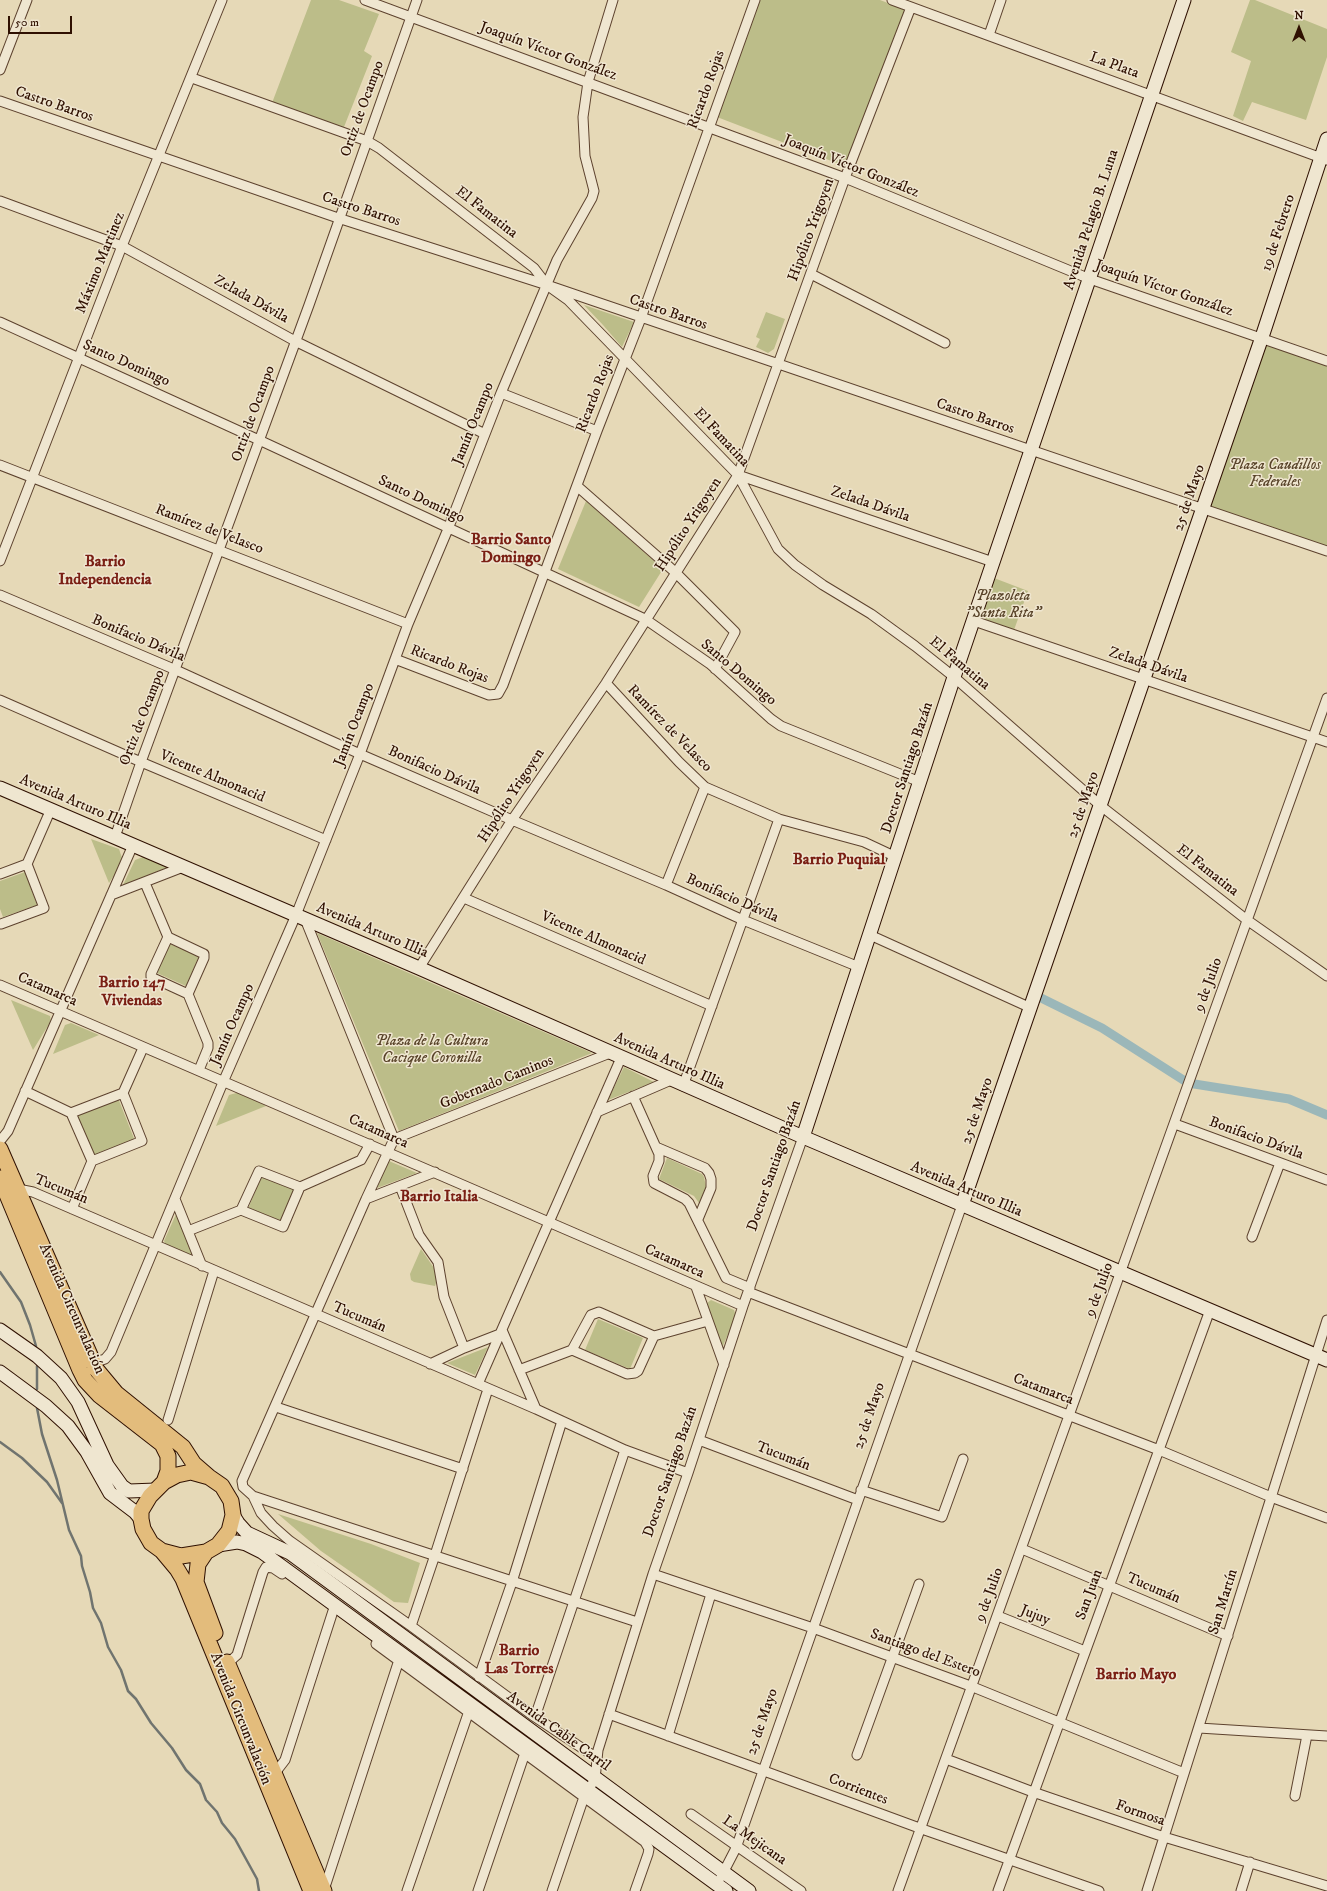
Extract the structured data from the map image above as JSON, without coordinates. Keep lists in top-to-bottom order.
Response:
{
  "streets": {
    "main road": [
      "Avenida Pelagio B. Luna",
      "19 de Febrero",
      "25 de Mayo",
      "Doctor Santiago Bazán",
      "Avenida Arturo Illia",
      "Avenida Circunvalación",
      "Avenida Cable Carril"
    ],
    "street": [
      "Joaquín Víctor González",
      "La Plata",
      "Ricardo Rojas",
      "Castro Barros",
      "Ortiz de Ocampo",
      "El Famatina",
      "Hipólito Yrigoyen",
      "Máximo Martinez",
      "Zelada Dávila",
      "Santo Domingo",
      "Jamín Ocampo",
      "Ramírez de Velasco",
      "Bonifacio Dávila",
      "Vicente Almonacid",
      "9 de Julio",
      "Catamarca",
      "Gobernado Caminos",
      "Tucumán",
      "San Juan",
      "San Martín",
      "Jujuy",
      "Santiago del Estero",
      "Corrientes",
      "Formosa",
      "La Mejicana"
    ]
  },
  "crossings": [
    ["Joaquín Víctor González", "Ricardo Rojas"],
    ["Joaquín Víctor González", "Ortiz de Ocampo"],
    ["Joaquín Víctor González", "Avenida Pelagio B. Luna"],
    ["Joaquín Víctor González", "Hipólito Yrigoyen"],
    ["Joaquín Víctor González", "19 de Febrero"],
    ["Joaquín Víctor González", "Jamín Ocampo"],
    ["Joaquín Víctor González", "25 de Mayo"],
    ["La Plata", "Avenida Pelagio B. Luna"],
    ["La Plata", "Hipólito Yrigoyen"],
    ["La Plata", "19 de Febrero"],
    ["Ricardo Rojas", "Castro Barros"],
    ["Ricardo Rojas", "El Famatina"],
    ["Ricardo Rojas", "Santo Domingo"],
    ["Ricardo Rojas", "Jamín Ocampo"],
    ["Castro Barros", "Ortiz de Ocampo"],
    ["Castro Barros", "El Famatina"],
    ["Castro Barros", "Avenida Pelagio B. Luna"],
    ["Castro Barros", "Hipólito Yrigoyen"],
    ["Castro Barros", "Máximo Martinez"],
    ["Castro Barros", "Jamín Ocampo"],
    ["Castro Barros", "25 de Mayo"],
    ["Castro Barros", "Doctor Santiago Bazán"],
    ["Ortiz de Ocampo", "El Famatina"],
    ["Ortiz de Ocampo", "Zelada Dávila"],
    ["Ortiz de Ocampo", "Santo Domingo"],
    ["Ortiz de Ocampo", "Ramírez de Velasco"],
    ["Ortiz de Ocampo", "Bonifacio Dávila"],
    ["Ortiz de Ocampo", "Vicente Almonacid"],
    ["Ortiz de Ocampo", "Avenida Arturo Illia"],
    ["El Famatina", "Hipólito Yrigoyen"],
    ["El Famatina", "Máximo Martinez"],
    ["El Famatina", "Zelada Dávila"],
    ["El Famatina", "Jamín Ocampo"],
    ["El Famatina", "25 de Mayo"],
    ["El Famatina", "Doctor Santiago Bazán"],
    ["El Famatina", "9 de Julio"],
    ["Avenida Pelagio B. Luna", "Doctor Santiago Bazán"],
    ["Hipólito Yrigoyen", "Zelada Dávila"],
    ["Hipólito Yrigoyen", "Santo Domingo"],
    ["Hipólito Yrigoyen", "Ramírez de Velasco"],
    ["Hipólito Yrigoyen", "Bonifacio Dávila"],
    ["Hipólito Yrigoyen", "Vicente Almonacid"],
    ["Hipólito Yrigoyen", "Avenida Arturo Illia"],
    ["19 de Febrero", "25 de Mayo"],
    ["Máximo Martinez", "Zelada Dávila"],
    ["Máximo Martinez", "Santo Domingo"],
    ["Máximo Martinez", "Ramírez de Velasco"],
    ["Zelada Dávila", "Jamín Ocampo"],
    ["Zelada Dávila", "25 de Mayo"],
    ["Zelada Dávila", "Doctor Santiago Bazán"],
    ["Zelada Dávila", "9 de Julio"],
    ["Santo Domingo", "Jamín Ocampo"],
    ["Santo Domingo", "Doctor Santiago Bazán"],
    ["Jamín Ocampo", "Ramírez de Velasco"],
    ["Jamín Ocampo", "Bonifacio Dávila"],
    ["Jamín Ocampo", "Vicente Almonacid"],
    ["Jamín Ocampo", "Avenida Arturo Illia"],
    ["Jamín Ocampo", "Catamarca"],
    ["Jamín Ocampo", "Tucumán"],
    ["Jamín Ocampo", "Avenida Circunvalación"],
    ["25 de Mayo", "Avenida Arturo Illia"],
    ["25 de Mayo", "Catamarca"],
    ["25 de Mayo", "Tucumán"],
    ["25 de Mayo", "Santiago del Estero"],
    ["25 de Mayo", "Avenida Cable Carril"],
    ["25 de Mayo", "Corrientes"],
    ["25 de Mayo", "La Mejicana"],
    ["Ramírez de Velasco", "Doctor Santiago Bazán"],
    ["Bonifacio Dávila", "Doctor Santiago Bazán"],
    ["Bonifacio Dávila", "9 de Julio"],
    ["Doctor Santiago Bazán", "Avenida Arturo Illia"],
    ["Doctor Santiago Bazán", "Catamarca"],
    ["Doctor Santiago Bazán", "Tucumán"],
    ["Doctor Santiago Bazán", "Santiago del Estero"],
    ["Doctor Santiago Bazán", "Avenida Cable Carril"],
    ["Doctor Santiago Bazán", "Corrientes"],
    ["Avenida Arturo Illia", "9 de Julio"],
    ["Avenida Arturo Illia", "Gobernado Caminos"],
    ["Avenida Arturo Illia", "San Juan"],
    ["Avenida Arturo Illia", "San Martín"],
    ["9 de Julio", "Catamarca"],
    ["9 de Julio", "Tucumán"],
    ["9 de Julio", "Jujuy"],
    ["9 de Julio", "Santiago del Estero"],
    ["9 de Julio", "Corrientes"],
    ["9 de Julio", "Formosa"],
    ["Catamarca", "San Juan"],
    ["Catamarca", "San Martín"],
    ["Tucumán", "Avenida Circunvalación"],
    ["Tucumán", "San Juan"],
    ["Tucumán", "San Martín"],
    ["Avenida Circunvalación", "Avenida Cable Carril"],
    ["San Juan", "Jujuy"],
    ["San Juan", "Santiago del Estero"],
    ["San Juan", "Corrientes"],
    ["San Juan", "Formosa"],
    ["San Martín", "Santiago del Estero"],
    ["San Martín", "Formosa"]
  ],
  "districts": [
    "Barrio Santo Domingo",
    "Barrio Independencia",
    "Barrio Puquial",
    "Barrio 147 Viviendas",
    "Barrio Italia",
    "Barrio Las Torres",
    "Barrio Mayo"
  ],
  "parks": ["Plaza Caudillos Federales", "Plazoleta \"Santa Rita\"", "Plaza de la Cultura Cacique Coronilla"],
  "scale_bar": "50 m",
  "north": "top"
}
